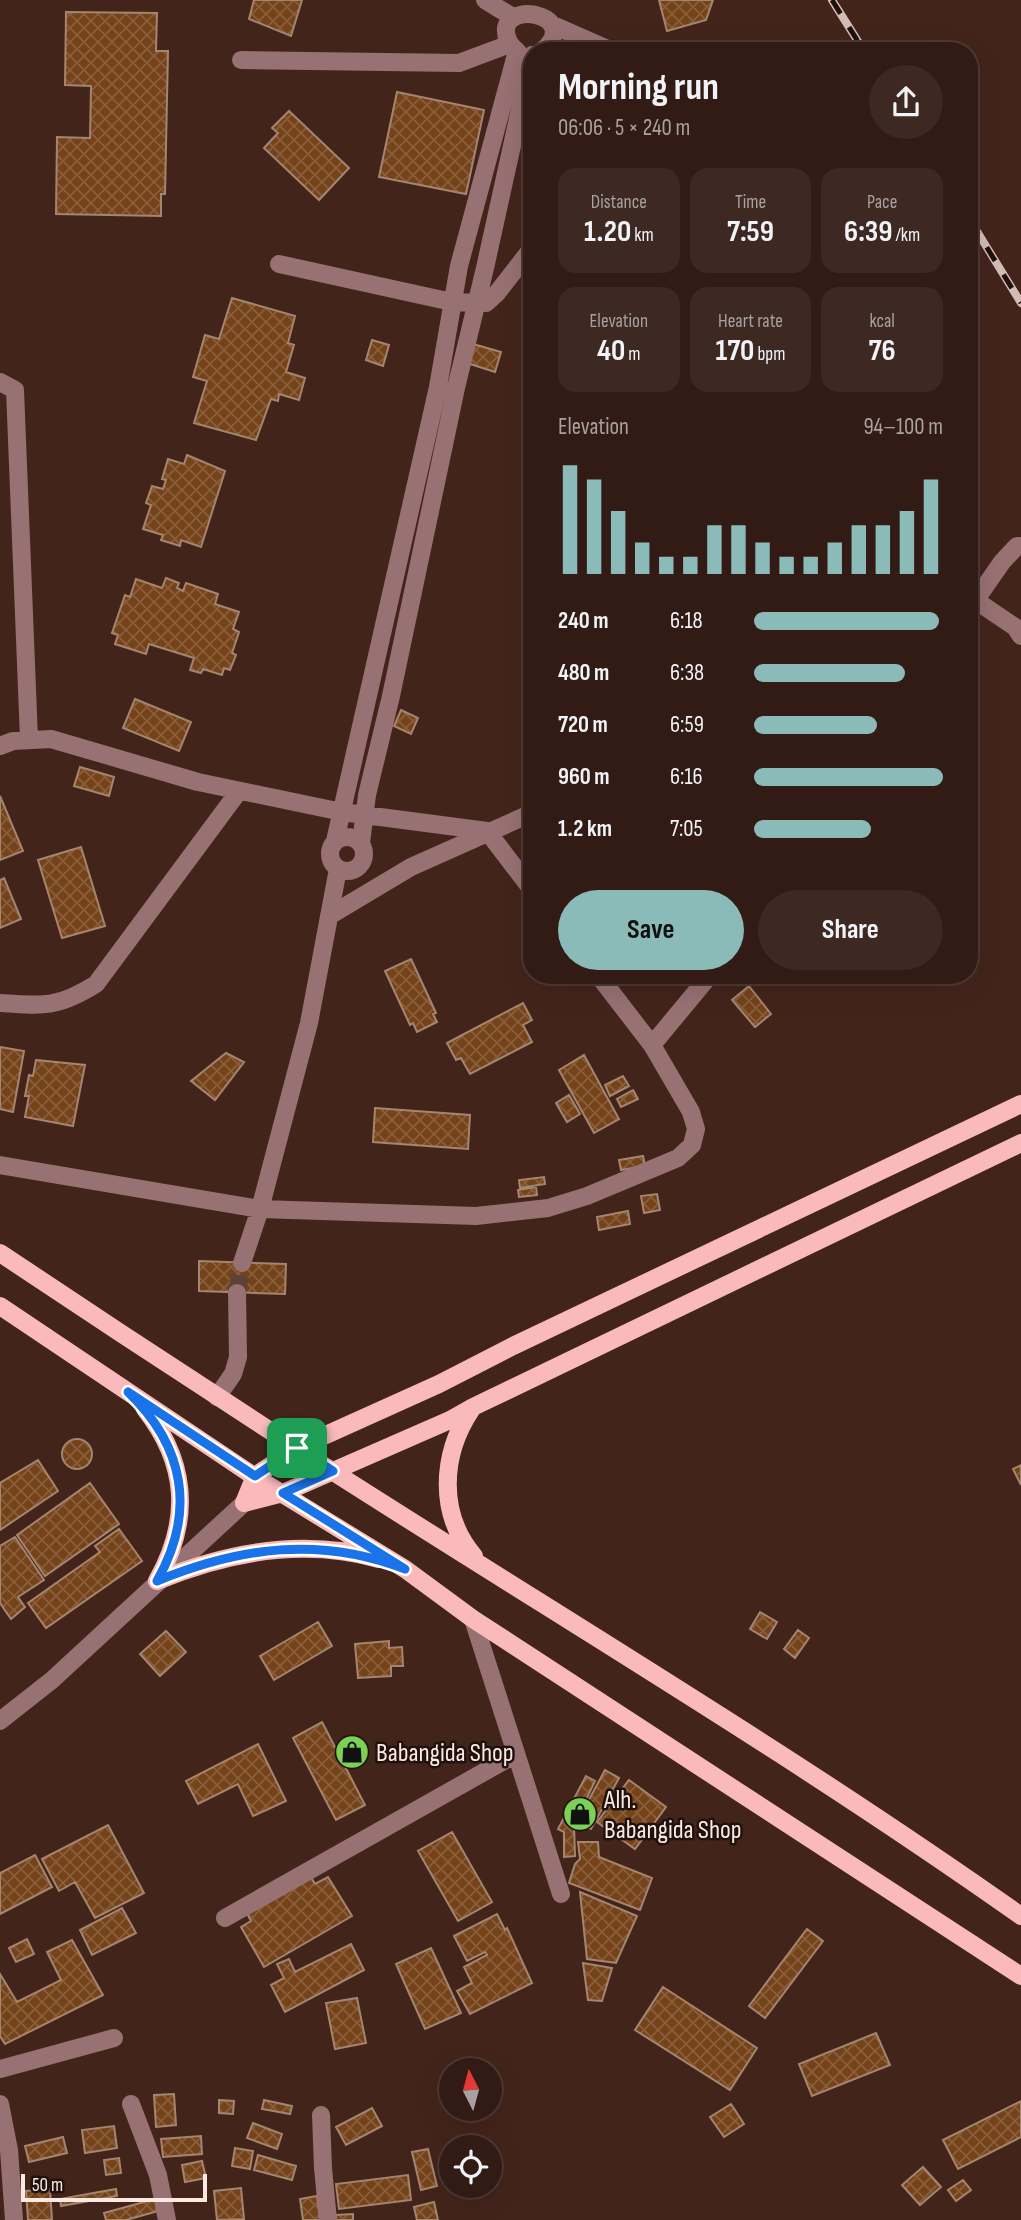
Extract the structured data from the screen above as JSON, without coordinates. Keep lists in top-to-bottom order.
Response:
{
  "places": {
    "shop": ["Babangida Shop", "Alh. Babangida Shop"]
  },
  "scale_bar": "50 m",
  "north": "top",
  "page": {
    "heading": ["Morning run", "06:06 · 5 × 240 m"],
    "stats": [
      ["Distance", "1.20 km"],
      ["Time", "7:59"],
      ["Pace", "6:39 /km"],
      ["Elevation", "40 m"],
      ["Heart rate", "170 bpm"],
      ["kcal", "76"]
    ],
    "chart": ["Elevation", "94–100 m"],
    "list": [
      {
        "name": "240 m",
        "note": "6:18"
      },
      {
        "name": "480 m",
        "note": "6:38"
      },
      {
        "name": "720 m",
        "note": "6:59"
      },
      {
        "name": "960 m",
        "note": "6:16"
      },
      {
        "name": "1.2 km",
        "note": "7:05"
      }
    ],
    "buttons": ["Save", "Share"],
    "scale": "50 m"
  }
}
